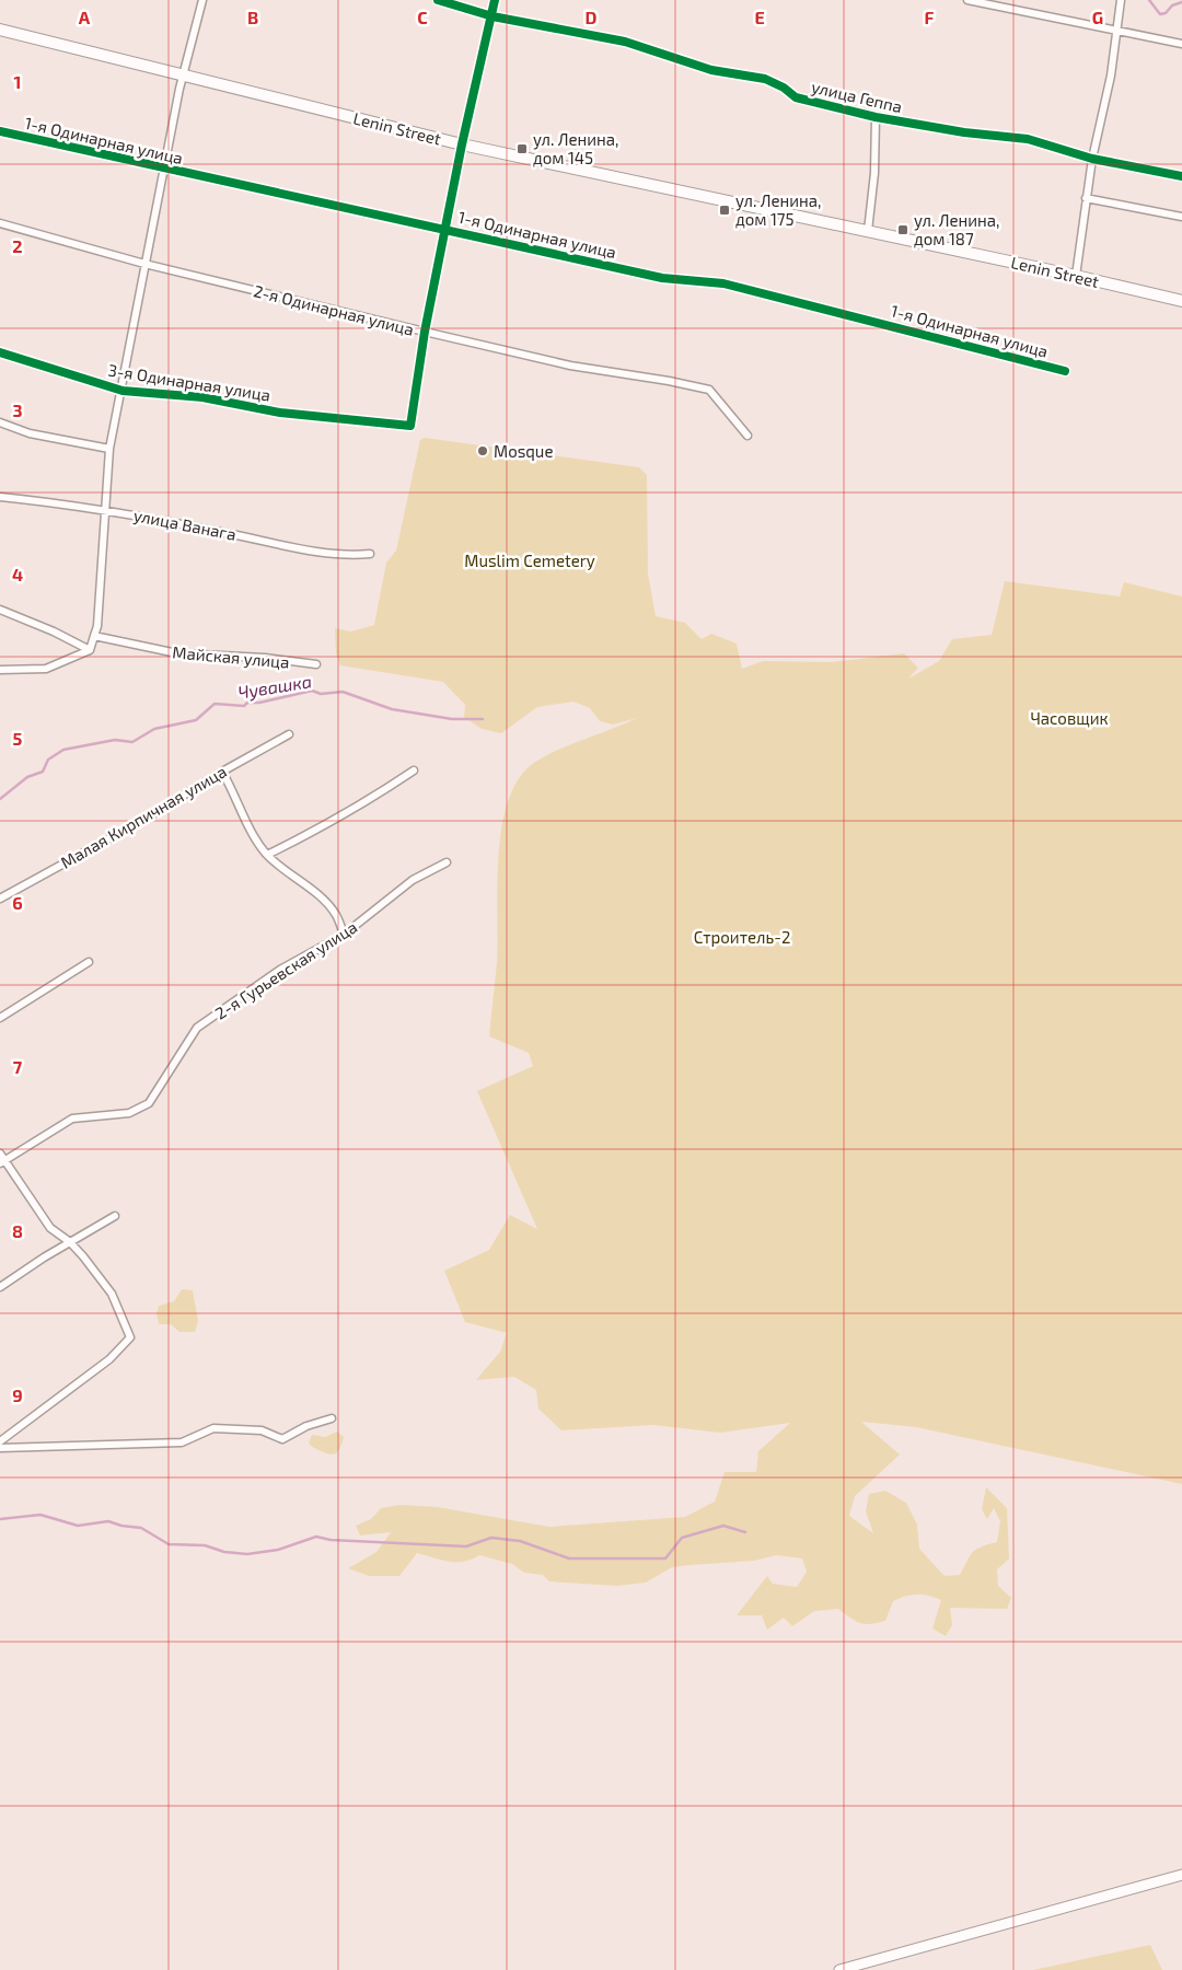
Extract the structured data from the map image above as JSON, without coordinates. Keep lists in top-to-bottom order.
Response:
{
  "streets": {
    "main road": ["Lenin Street"],
    "street": [
      "улица Геппа",
      "1-я Одинарная улица",
      "2-я Одинарная улица",
      "3-я Одинарная улица",
      "улица Ванага",
      "Майская улица",
      "Малая Кирпичная улица",
      "2-я Гурьевская улица"
    ]
  },
  "crossings": [
    ["2-я Одинарная улица", "3-я Одинарная улица"]
  ],
  "water": ["Чувашка"],
  "parks": ["Muslim Cemetery", "Часовщик", "Строитель-2"],
  "places": {
    "transit": ["ул. Ленина, дом 145", "ул. Ленина, дом 175", "ул. Ленина, дом 187"],
    "other": ["Mosque"]
  },
  "grid": {
    "columns": [
      "A",
      "B",
      "C",
      "D",
      "E",
      "F",
      "G"
    ],
    "rows": [
      "1",
      "2",
      "3",
      "4",
      "5",
      "6",
      "7",
      "8",
      "9"
    ]
  }
}
